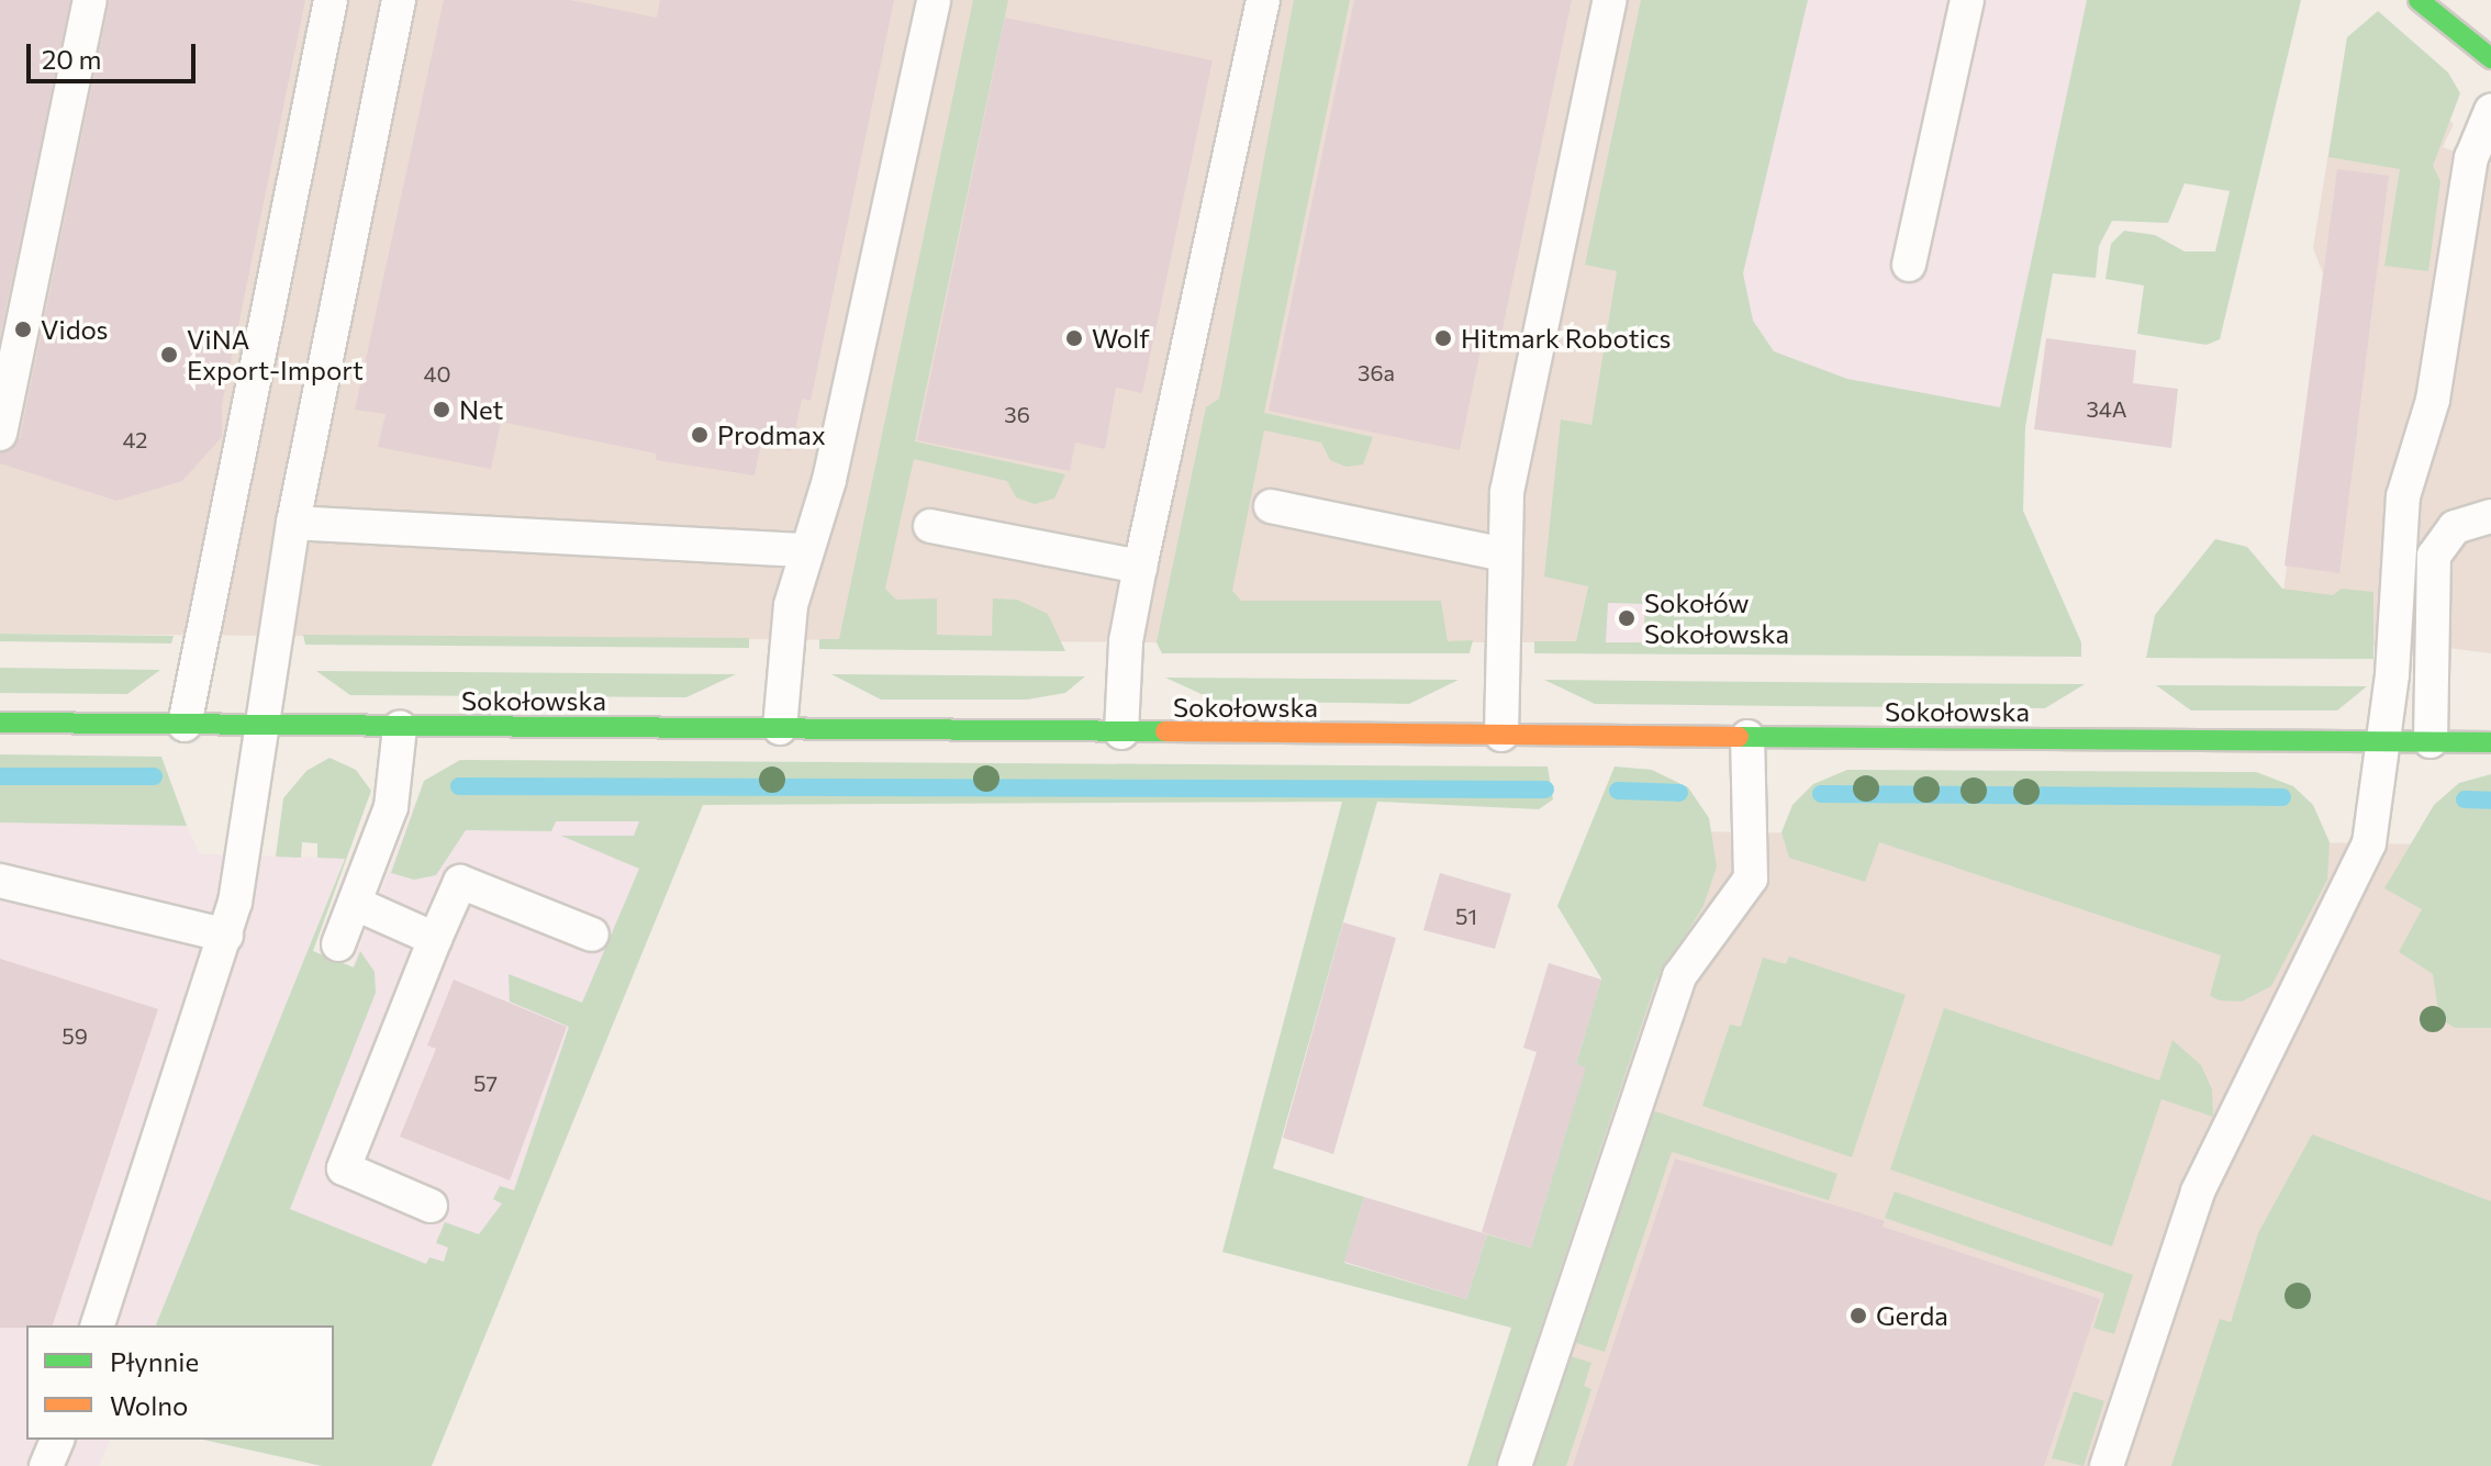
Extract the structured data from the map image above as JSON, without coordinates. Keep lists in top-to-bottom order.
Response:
{
  "streets": {
    "street": ["Sokołowska"]
  },
  "places": [
    "Vidos",
    "Wolf",
    "Hitmark Robotics",
    "ViNA Export-Import",
    "Net",
    "Prodmax",
    "Sokołów Sokołowska",
    "Gerda"
  ],
  "house_numbers": [
    "36a",
    "40",
    "34A",
    "36",
    "42",
    "51",
    "59",
    "57"
  ],
  "legend": ["Płynnie", "Wolno"],
  "scale_bar": "20 m"
}
